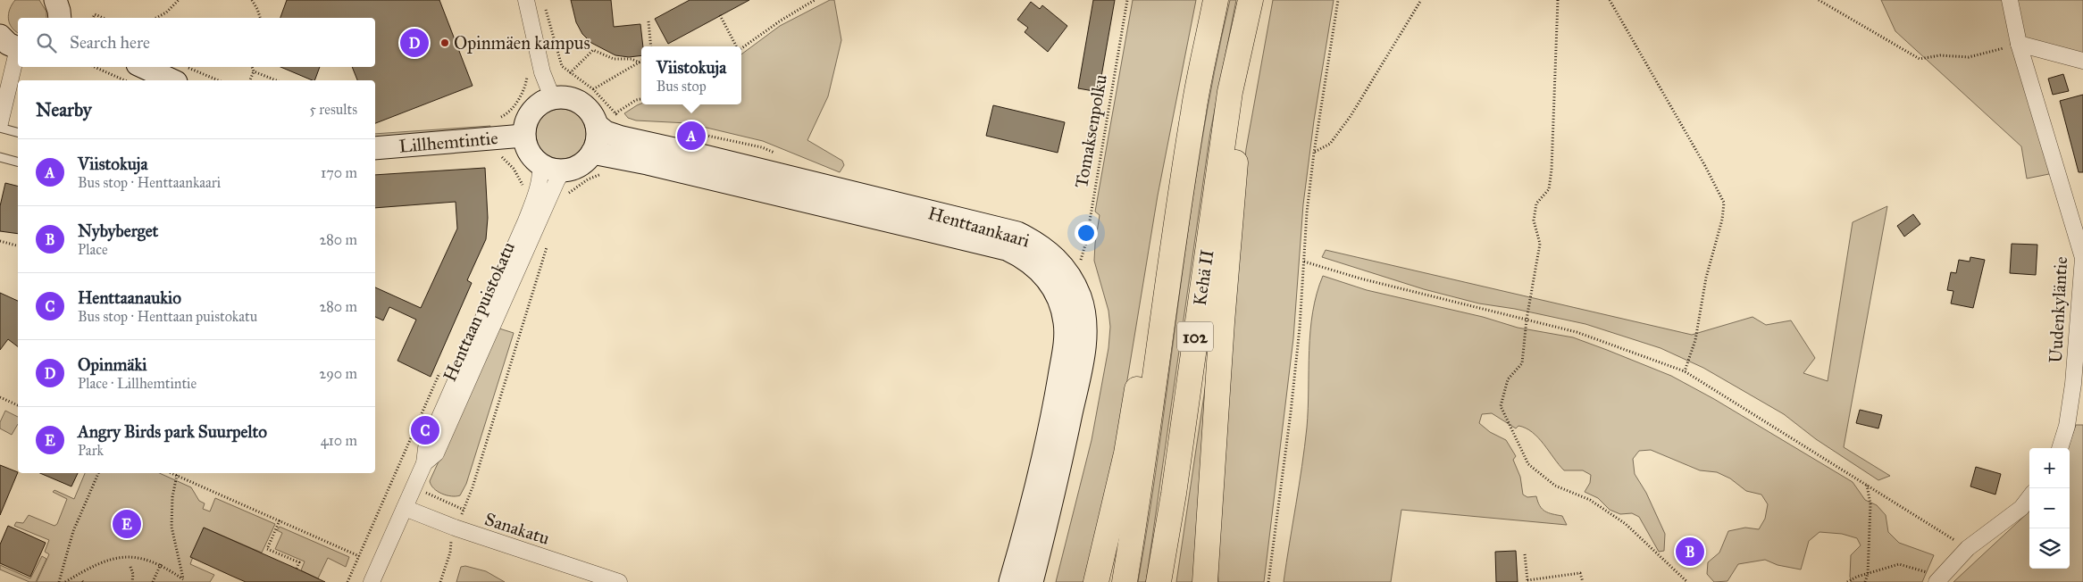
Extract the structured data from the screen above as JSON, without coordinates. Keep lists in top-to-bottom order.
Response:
{
  "streets": {
    "highway": ["Kehä II", "102"],
    "main road": ["Lillhemtintie", "Henttaankaari"],
    "street": ["Uudenkyläntie", "Henttaan puistokatu", "Sanakatu"],
    "path": ["Tomaksenpolku"]
  },
  "crossings": [
    ["Lillhemtintie", "Henttaankaari"],
    ["Lillhemtintie", "Henttaan puistokatu"],
    ["Henttaankaari", "Henttaan puistokatu"],
    ["Henttaan puistokatu", "Sanakatu"]
  ],
  "places": ["Opinmäen kampus"],
  "page": {
    "search": "Search here",
    "pins": [
      "D",
      "A",
      "C",
      "E",
      "B"
    ],
    "popup": ["Viistokuja", "Bus stop"],
    "heading": ["Nearby", "5 results"],
    "list": [
      {
        "mark": "A",
        "name": "Viistokuja",
        "note": "Bus stop · Henttaankaari",
        "value": "170 m"
      },
      {
        "mark": "B",
        "name": "Nybyberget",
        "note": "Place",
        "value": "280 m"
      },
      {
        "mark": "C",
        "name": "Henttaanaukio",
        "note": "Bus stop · Henttaan puistokatu",
        "value": "280 m"
      },
      {
        "mark": "D",
        "name": "Opinmäki",
        "note": "Place · Lillhemtintie",
        "value": "290 m"
      },
      {
        "mark": "E",
        "name": "Angry Birds park Suurpelto",
        "note": "Park",
        "value": "410 m"
      }
    ],
    "map_buttons": ["+", "−"]
  }
}
